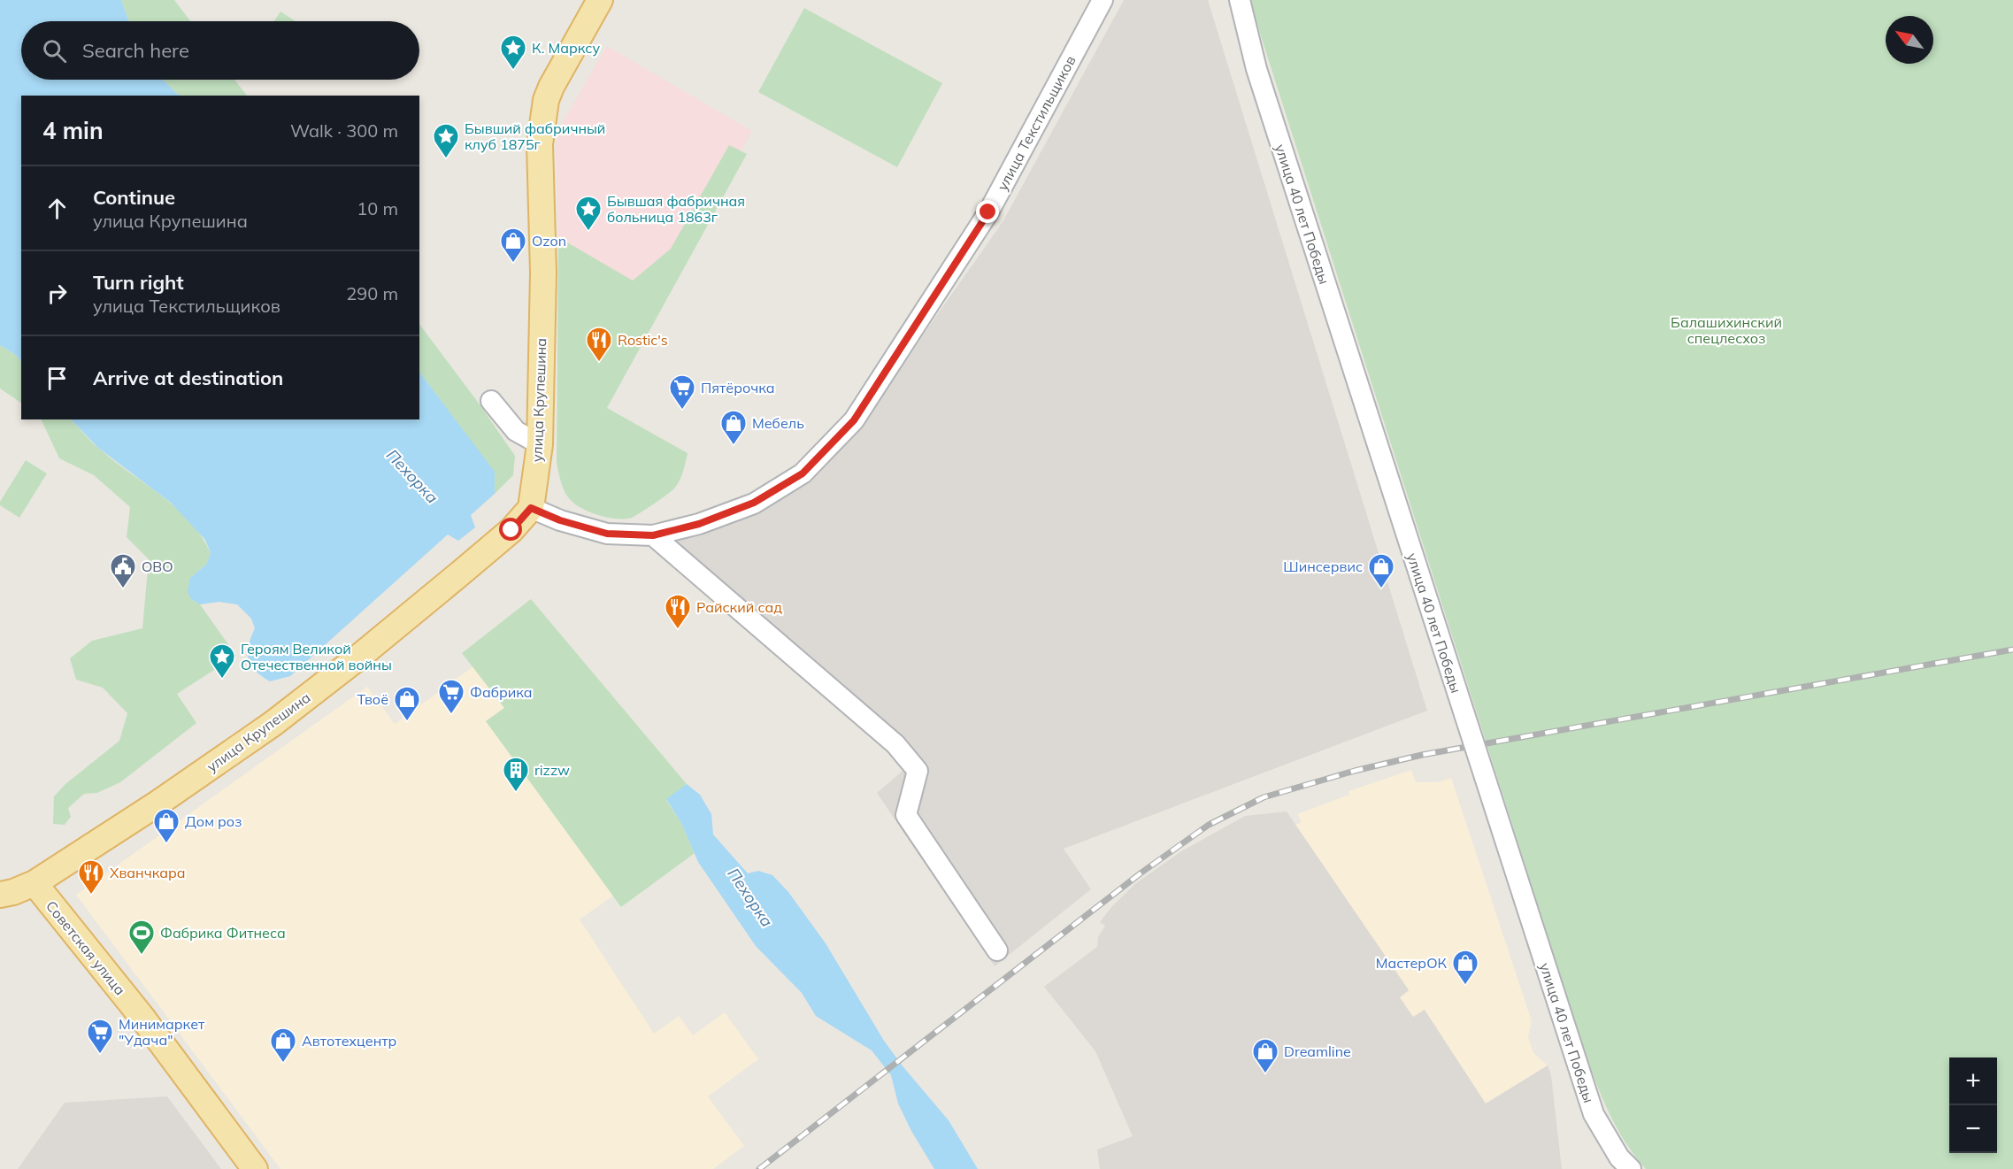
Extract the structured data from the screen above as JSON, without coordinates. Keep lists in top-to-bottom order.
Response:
{
  "streets": {
    "main road": ["улица Крупешина", "Советская улица"],
    "street": ["улица Текстильщиков", "улица 40 лет Победы"]
  },
  "crossings": [
    ["улица Текстильщиков", "улица Крупешина"],
    ["улица Крупешина", "Советская улица"]
  ],
  "water": ["Пехорка"],
  "parks": ["Балашихинский спецлесхоз"],
  "places": {
    "place": [
      "К. Марксу",
      "Бывший фабричный клуб 1875г",
      "Бывшая фабричная больница 1863г",
      "Героям Великой Отечественной войны"
    ],
    "shop": [
      "Ozon",
      "Мебель",
      "Шинсервис",
      "Твоё",
      "Дом роз",
      "МастерОК",
      "Автотехцентр",
      "Dreamline"
    ],
    "restaurant": ["Rostic's", "Райский сад", "Хванчкара"],
    "supermarket": ["Пятёрочка", "Фабрика", "Минимаркет \"Удача\""],
    "public building": ["ОВО"],
    "building": ["rizzw"],
    "sports": ["Фабрика Фитнеса"]
  },
  "north": "top left",
  "page": {
    "search": "Search here",
    "heading": ["4 min", "Walk · 300 m"],
    "list": [
      ["Continue", "улица Крупешина", "10 m"],
      ["Turn right", "улица Текстильщиков", "290 m"],
      "Arrive at destination"
    ],
    "map_buttons": ["+", "−"]
  }
}
